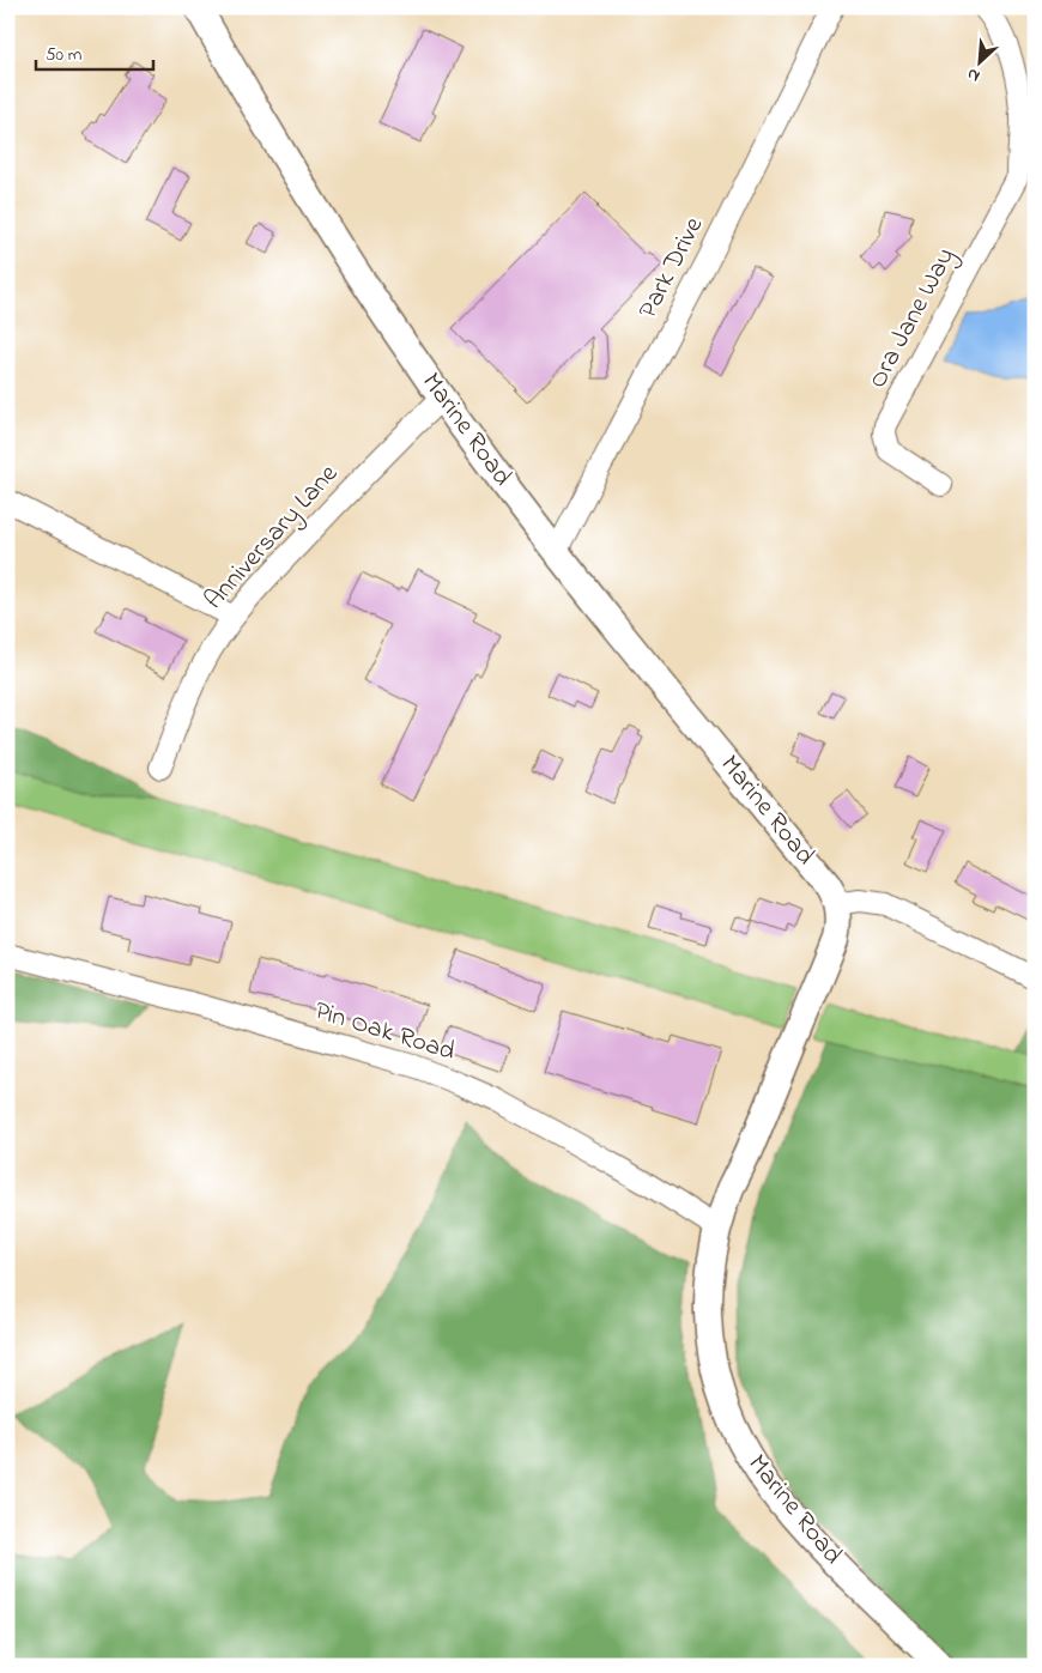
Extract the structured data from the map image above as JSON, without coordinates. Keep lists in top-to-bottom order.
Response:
{
  "streets": {
    "main road": ["Marine Road"],
    "street": [
      "Park Drive",
      "Ora Jane Way",
      "Anniversary Lane",
      "Pin Oak Road"
    ]
  },
  "crossings": [
    ["Park Drive", "Marine Road"],
    ["Marine Road", "Anniversary Lane"],
    ["Marine Road", "Pin Oak Road"]
  ],
  "scale_bar": "50 m",
  "north": "bottom left"
}
